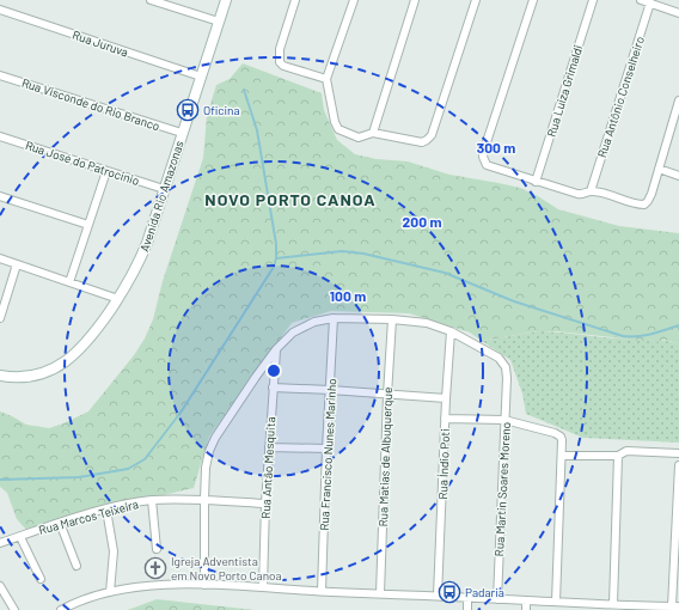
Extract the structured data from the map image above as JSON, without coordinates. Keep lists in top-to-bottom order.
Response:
{
  "streets": {
    "street": [
      "Rua Juruva",
      "Rua Luiza Grimaldi",
      "Rua Antônio Conselheiro",
      "Rua Visconde do Rio Branco",
      "Rua José do Patrocinio",
      "Avenida Rio Amazonas",
      "Rua Francisco Nunes Marinho",
      "Rua Matias de Albuquerque",
      "Rua Índio Poti",
      "Rua Antão Mesquita",
      "Rua Martin Soares Moreno",
      "Rua Marcos Teixeira"
    ]
  },
  "crossings": [
    ["Rua Juruva", "Avenida Rio Amazonas"],
    ["Rua Visconde do Rio Branco", "Avenida Rio Amazonas"],
    ["Rua José do Patrocinio", "Avenida Rio Amazonas"],
    ["Rua Índio Poti", "Rua Martin Soares Moreno"],
    ["Rua Antão Mesquita", "Rua Marcos Teixeira"]
  ],
  "districts": ["NOVO PORTO CANOA"],
  "places": {
    "bus stop": ["Oficina", "Padaria"],
    "church": ["Igreja Adventista em Novo Porto Canoa"]
  },
  "rings": ["300 m", "200 m", "100 m"]
}
